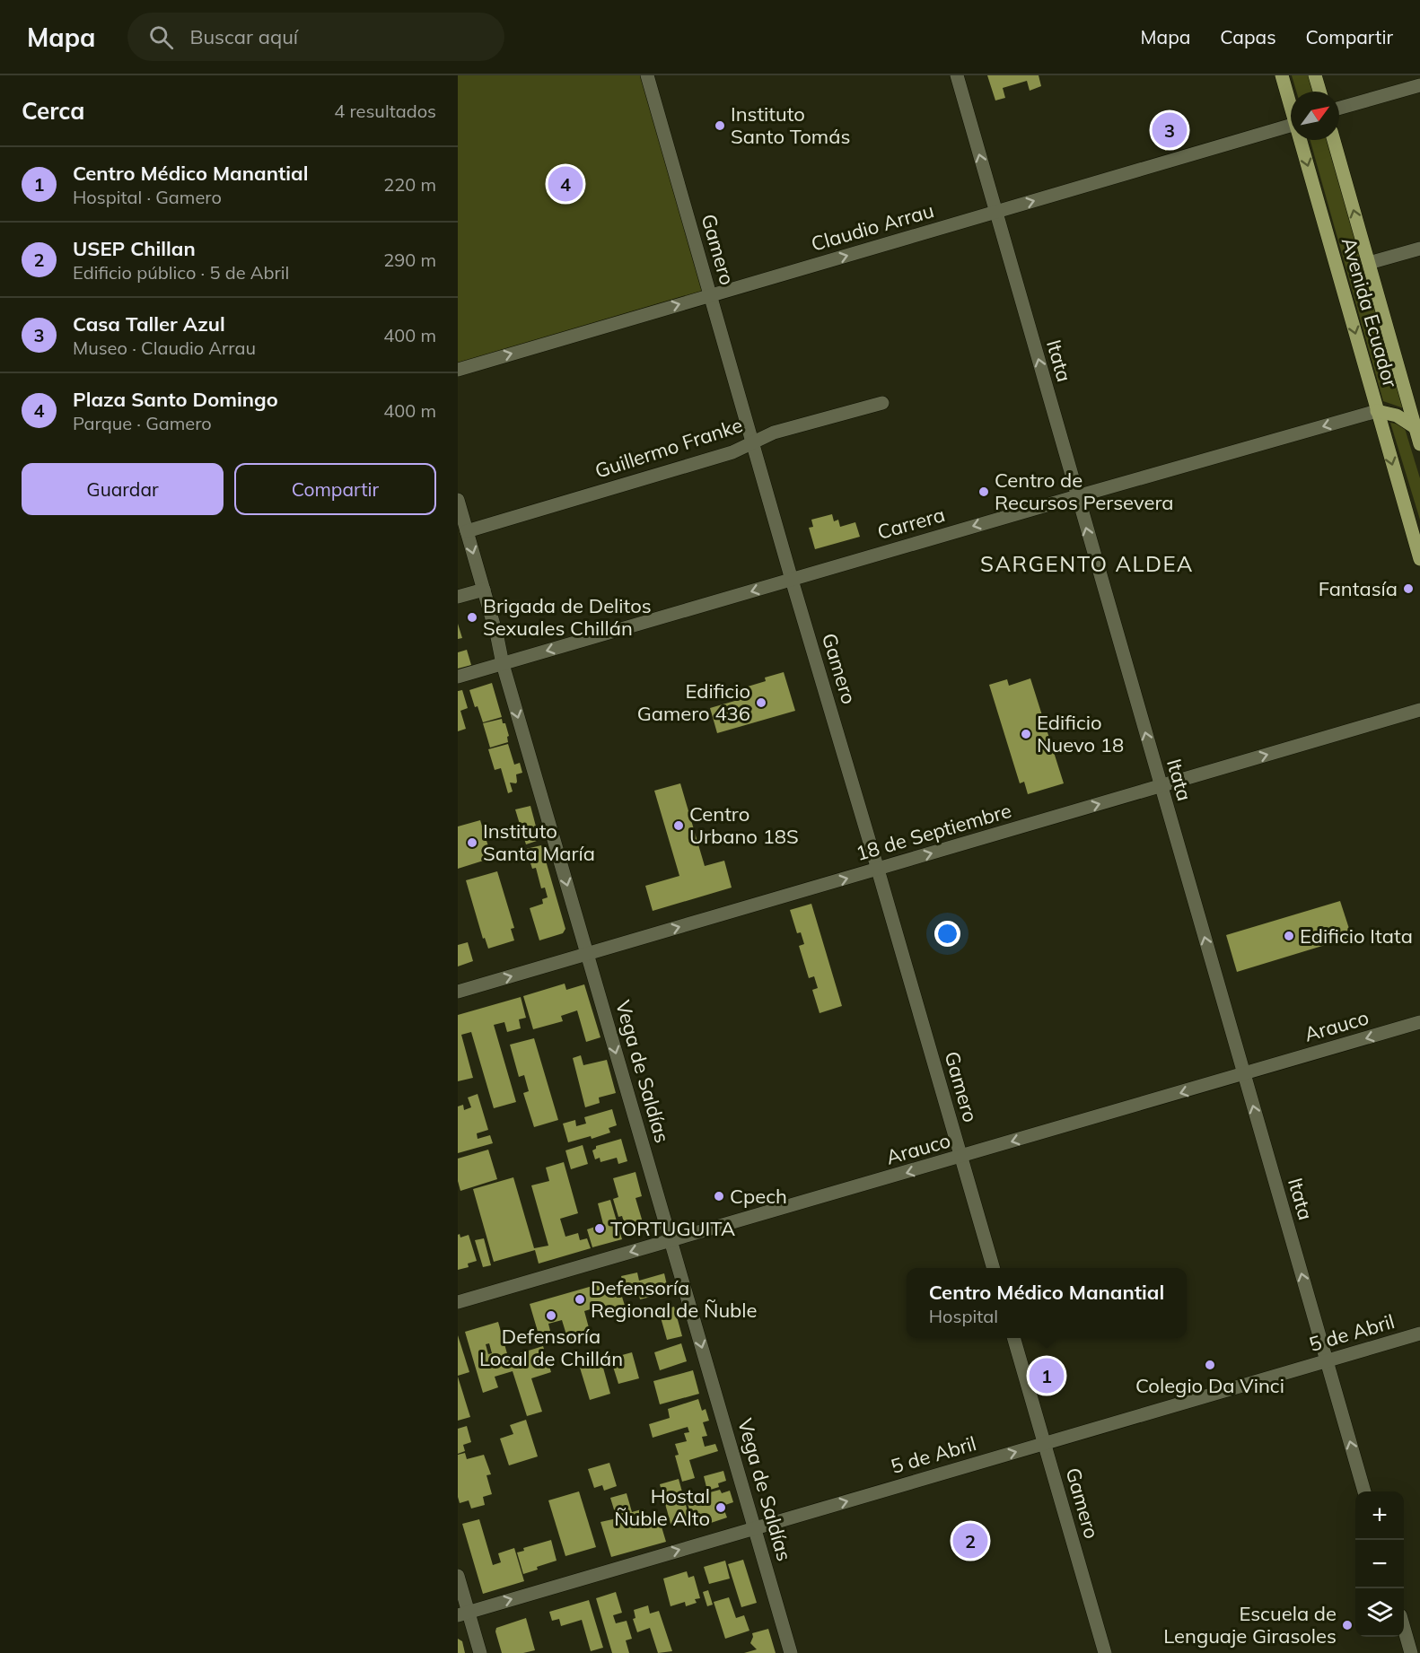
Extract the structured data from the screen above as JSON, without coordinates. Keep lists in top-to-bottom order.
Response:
{
  "streets": {
    "main road": ["Avenida Ecuador"],
    "street": [
      "Claudio Arrau",
      "Gamero",
      "Itata",
      "Guillermo Franke",
      "Carrera",
      "18 de Septiembre",
      "Arauco",
      "Vega de Saldías",
      "5 de Abril"
    ]
  },
  "crossings": [
    ["Claudio Arrau", "Gamero"],
    ["Claudio Arrau", "Itata"],
    ["Gamero", "Guillermo Franke"],
    ["Gamero", "Carrera"],
    ["Gamero", "18 de Septiembre"],
    ["Gamero", "Arauco"],
    ["Gamero", "5 de Abril"],
    ["Avenida Ecuador", "Carrera"],
    ["Itata", "Carrera"],
    ["Itata", "18 de Septiembre"],
    ["Itata", "Arauco"],
    ["Itata", "5 de Abril"],
    ["Guillermo Franke", "Vega de Saldías"],
    ["Carrera", "Vega de Saldías"],
    ["18 de Septiembre", "Vega de Saldías"],
    ["Arauco", "Vega de Saldías"],
    ["Vega de Saldías", "5 de Abril"]
  ],
  "one_way": [
    "Claudio Arrau",
    "Itata",
    "Carrera",
    "18 de Septiembre",
    "Arauco",
    "Vega de Saldías",
    "5 de Abril"
  ],
  "districts": ["SARGENTO ALDEA"],
  "places": [
    "Instituto Santo Tomás",
    "Centro de Recursos Persevera",
    "Fantasía",
    "Brigada de Delitos Sexuales Chillán",
    "Edificio Gamero 436",
    "Edificio Nuevo 18",
    "Centro Urbano 18S",
    "Instituto Santa María",
    "Edificio Itata",
    "Cpech",
    "TORTUGUITA",
    "Defensoría Regional de Ñuble",
    "Defensoría Local de Chillán",
    "Colegio Da Vinci",
    "Hostal Ñuble Alto",
    "Escuela de Lenguaje Girasoles"
  ],
  "north": "top right",
  "page": {
    "header": "Mapa",
    "search": "Buscar aquí",
    "nav": ["Mapa", "Capas", "Compartir"],
    "heading": ["Cerca", "4 resultados"],
    "pins": [
      "3",
      "4",
      "1",
      "2"
    ],
    "list": [
      {
        "mark": "1",
        "name": "Centro Médico Manantial",
        "note": "Hospital · Gamero",
        "value": "220 m"
      },
      {
        "mark": "2",
        "name": "USEP Chillan",
        "note": "Edificio público · 5 de Abril",
        "value": "290 m"
      },
      {
        "mark": "3",
        "name": "Casa Taller Azul",
        "note": "Museo · Claudio Arrau",
        "value": "400 m"
      },
      {
        "mark": "4",
        "name": "Plaza Santo Domingo",
        "note": "Parque · Gamero",
        "value": "400 m"
      }
    ],
    "buttons": ["Guardar", "Compartir"],
    "popup": ["Centro Médico Manantial", "Hospital"],
    "map_buttons": ["+", "−"]
  }
}
